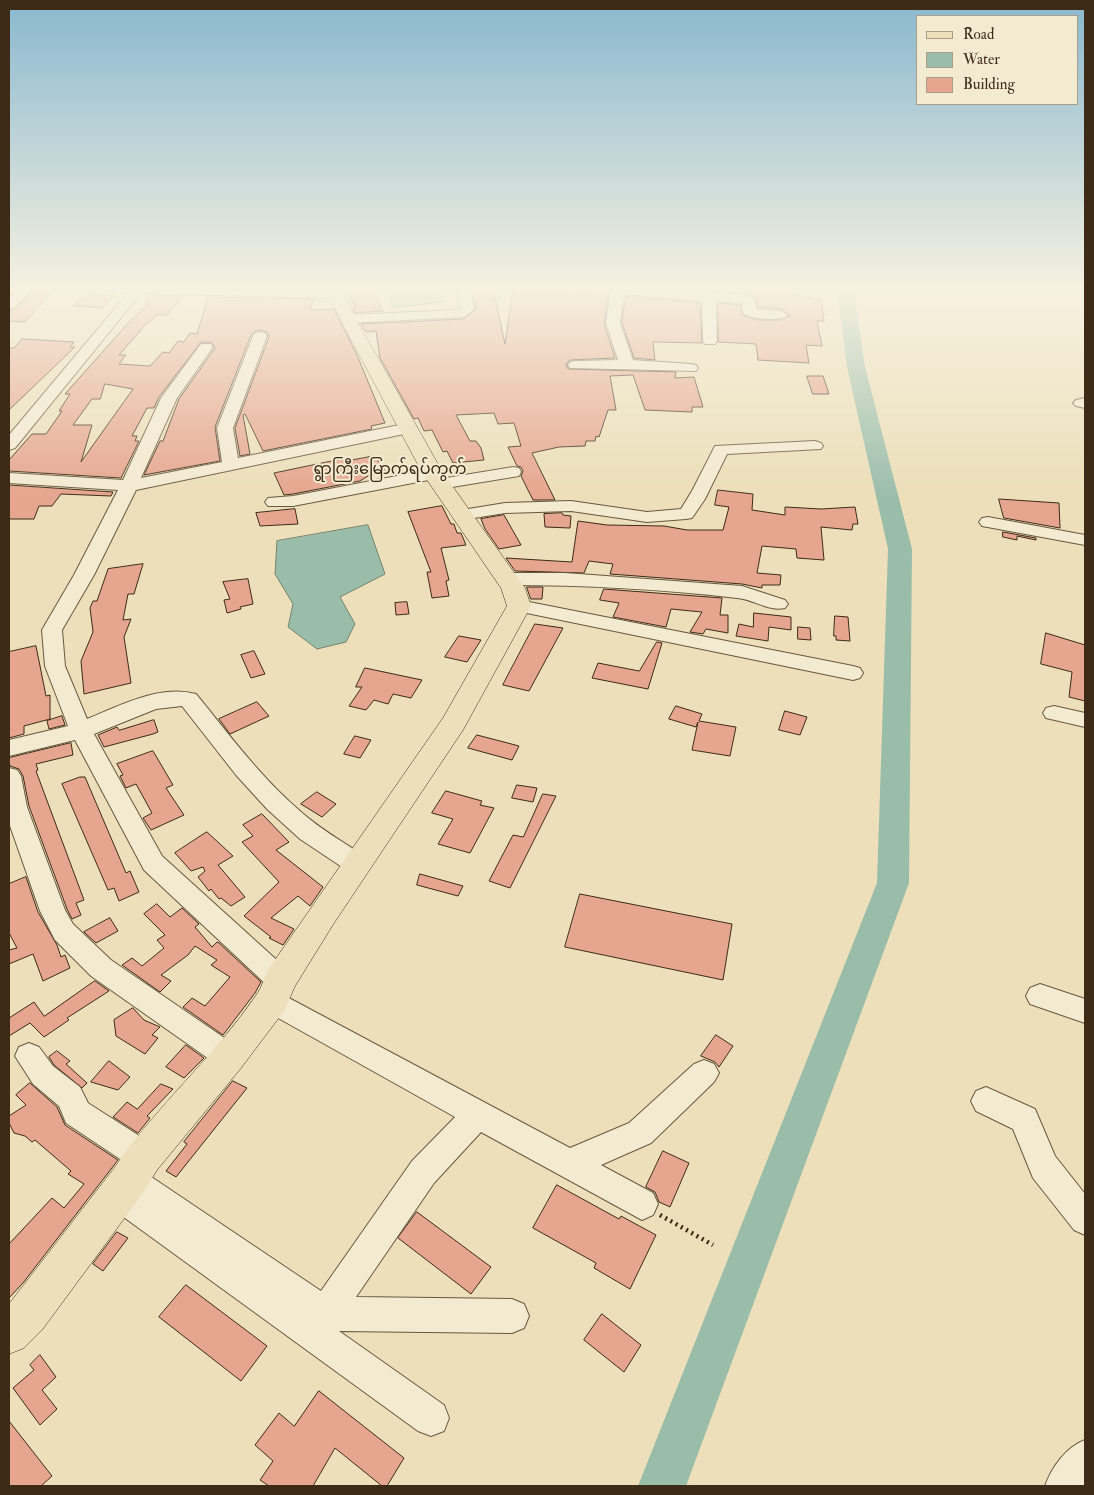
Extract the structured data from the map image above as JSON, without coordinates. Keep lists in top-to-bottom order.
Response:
{
  "districts": ["ရွာကြီးမြောက်ရပ်ကွက်"],
  "legend": ["Road", "Water", "Building"]
}
